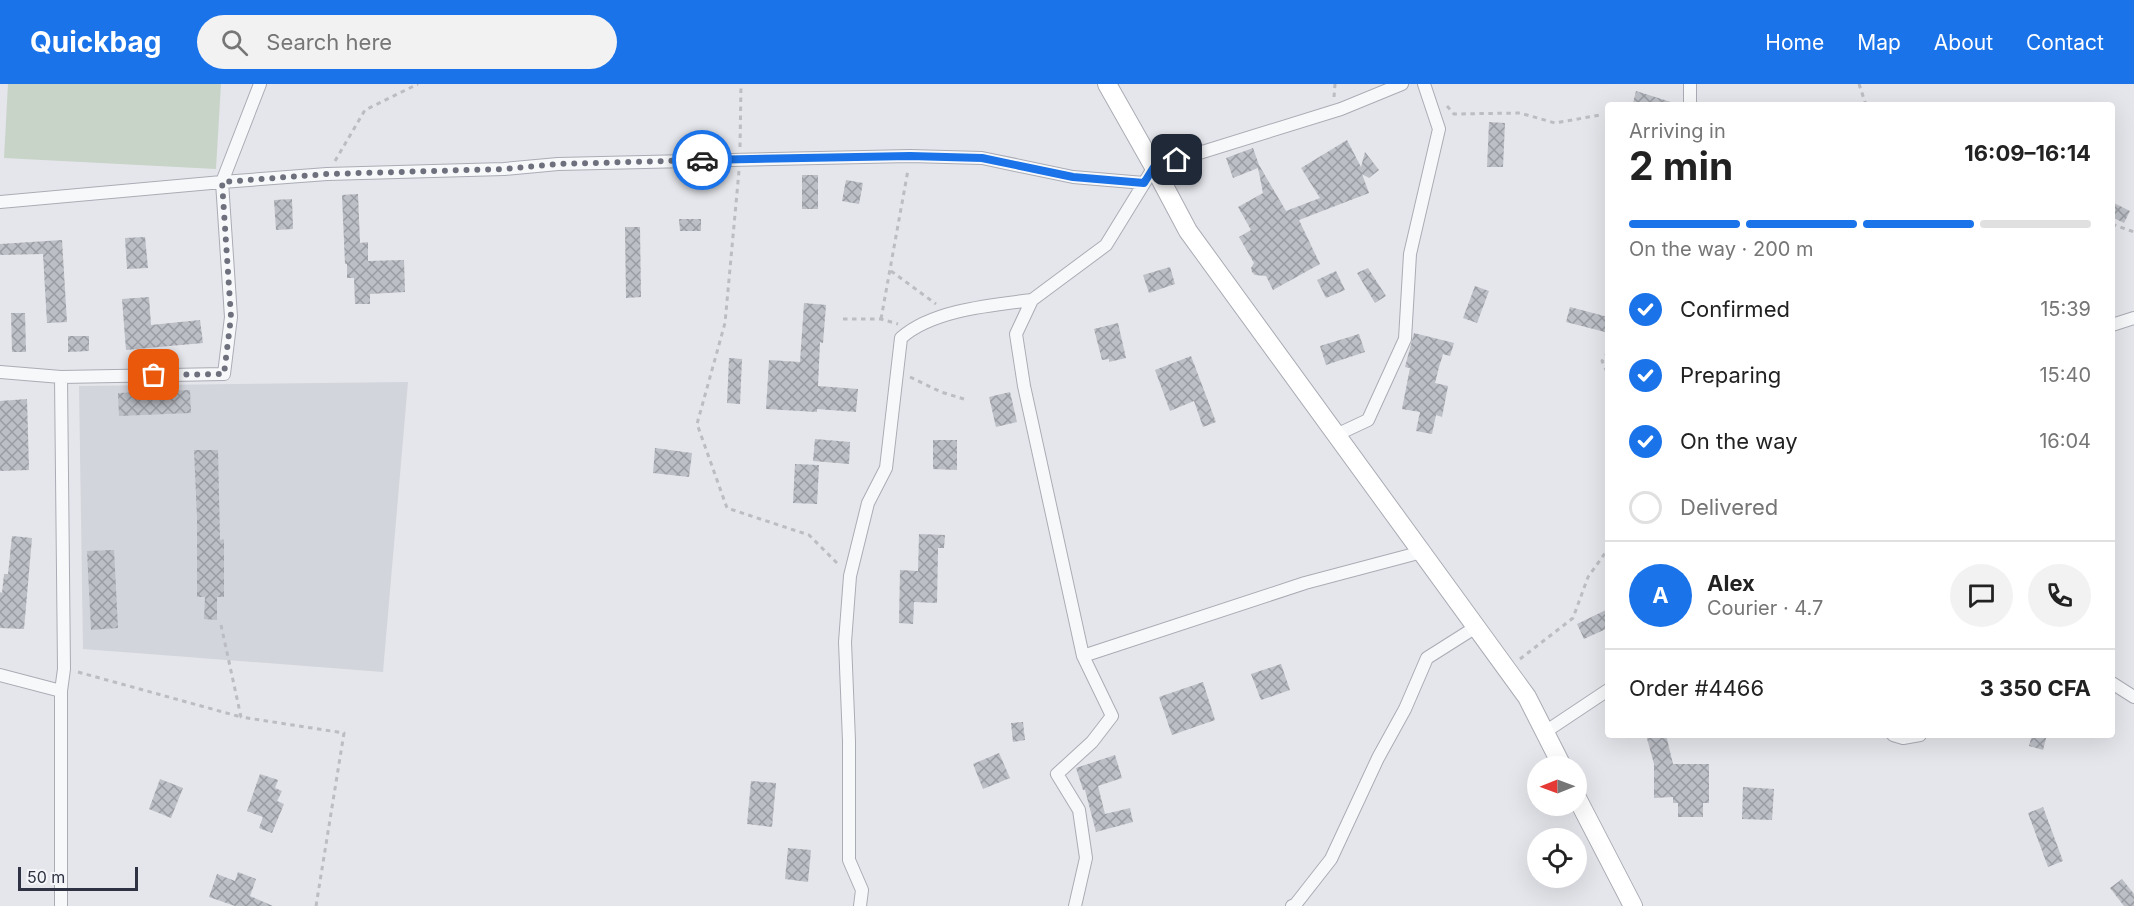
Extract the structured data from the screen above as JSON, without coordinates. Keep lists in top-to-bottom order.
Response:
{
  "scale_bar": "50 m",
  "north": "left",
  "page": {
    "header": "Quickbag",
    "search": "Search here",
    "nav": [
      "Home",
      "Map",
      "About",
      "Contact"
    ],
    "heading": ["2 min", "Arriving in", "16:09–16:14"],
    "panel": [
      "Alex",
      "Courier · 4.7",
      "Order #4466",
      "3 350 CFA"
    ],
    "bar": "On the way · 200 m",
    "list": [
      ["Confirmed", "15:39"],
      ["Preparing", "15:40"],
      ["On the way", "16:04"],
      "Delivered"
    ],
    "round": "A",
    "scale": "50 m"
  }
}
